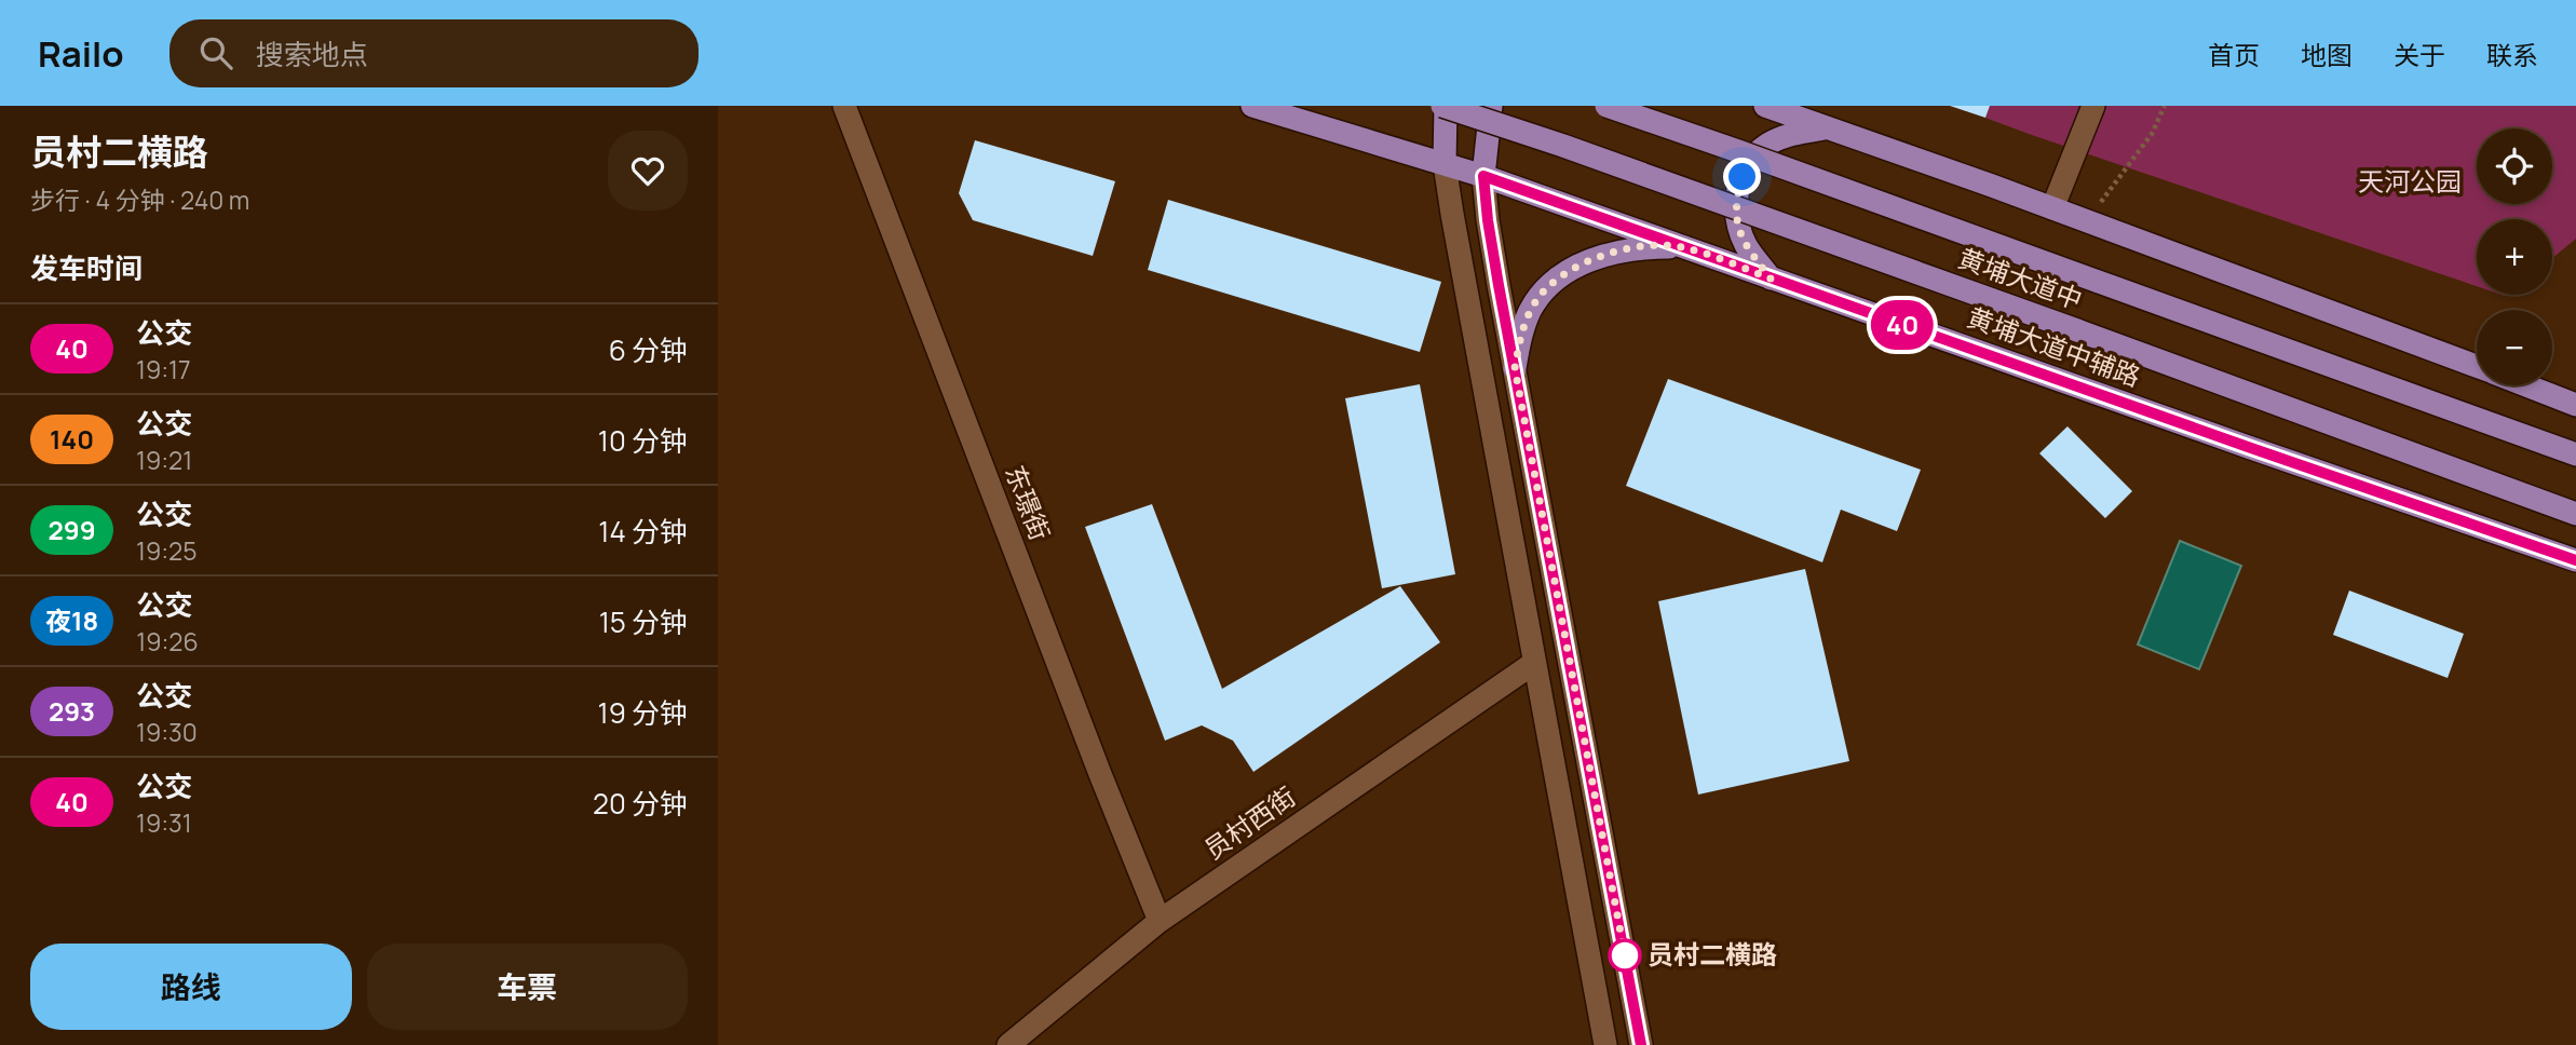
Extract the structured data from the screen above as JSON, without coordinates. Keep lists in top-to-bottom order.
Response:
{
  "streets": {
    "main road": ["黄埔大道中", "黄埔大道中辅路"],
    "street": ["东璟街", "员村西街"]
  },
  "crossings": [
    ["东璟街", "员村西街"]
  ],
  "parks": ["天河公园"],
  "places": ["员村二横路"],
  "lines": ["bus line 40"],
  "page": {
    "header": "Railo",
    "search": "搜索地点",
    "nav": [
      "首页",
      "地图",
      "关于",
      "联系"
    ],
    "heading": [
      ["员村二横路", "步行 · 4 分钟 · 240 m"],
      "发车时间"
    ],
    "on_map": "40",
    "map_buttons": ["+", "−"],
    "list": [
      {
        "mark": "40",
        "name": "公交",
        "note": "19:17",
        "value": "6 分钟"
      },
      {
        "mark": "140",
        "name": "公交",
        "note": "19:21",
        "value": "10 分钟"
      },
      {
        "mark": "299",
        "name": "公交",
        "note": "19:25",
        "value": "14 分钟"
      },
      {
        "mark": "夜18",
        "name": "公交",
        "note": "19:26",
        "value": "15 分钟"
      },
      {
        "mark": "293",
        "name": "公交",
        "note": "19:30",
        "value": "19 分钟"
      },
      {
        "mark": "40",
        "name": "公交",
        "note": "19:31",
        "value": "20 分钟"
      }
    ],
    "buttons": ["路线", "车票"]
  }
}
